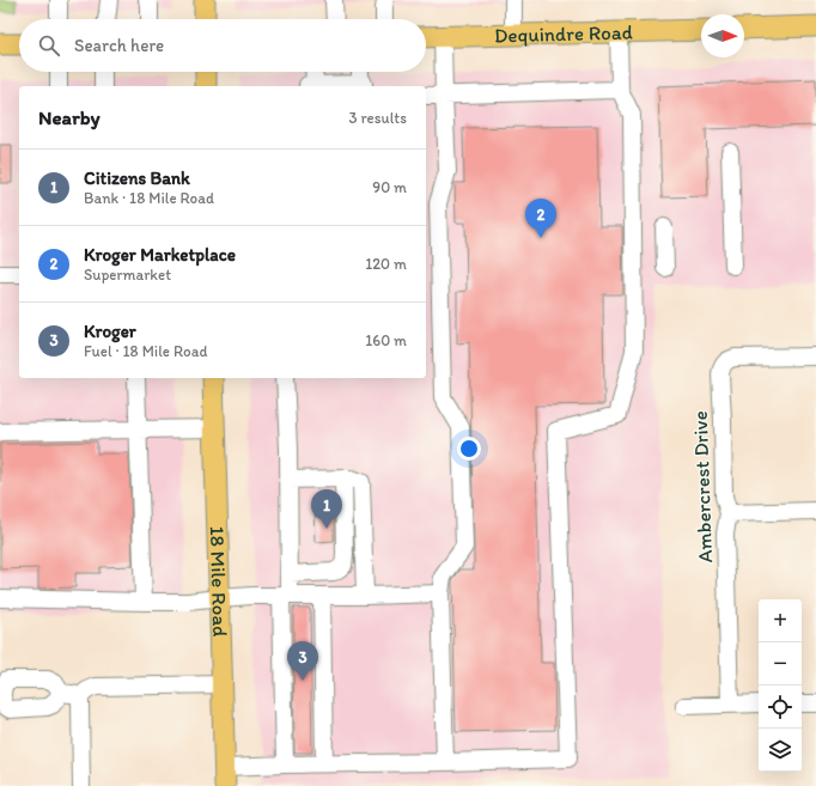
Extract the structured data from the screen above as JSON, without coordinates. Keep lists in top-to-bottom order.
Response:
{
  "streets": {
    "main road": ["Dequindre Road", "18 Mile Road"],
    "street": ["Ambercrest Drive"]
  },
  "north": "right",
  "page": {
    "search": "Search here",
    "heading": ["Nearby", "3 results"],
    "list": [
      {
        "mark": "1",
        "name": "Citizens Bank",
        "note": "Bank · 18 Mile Road",
        "value": "90 m"
      },
      {
        "mark": "2",
        "name": "Kroger Marketplace",
        "note": "Supermarket",
        "value": "120 m"
      },
      {
        "mark": "3",
        "name": "Kroger",
        "note": "Fuel · 18 Mile Road",
        "value": "160 m"
      }
    ],
    "pins": ["2", "1", "3"],
    "map_buttons": ["+", "−"]
  }
}
